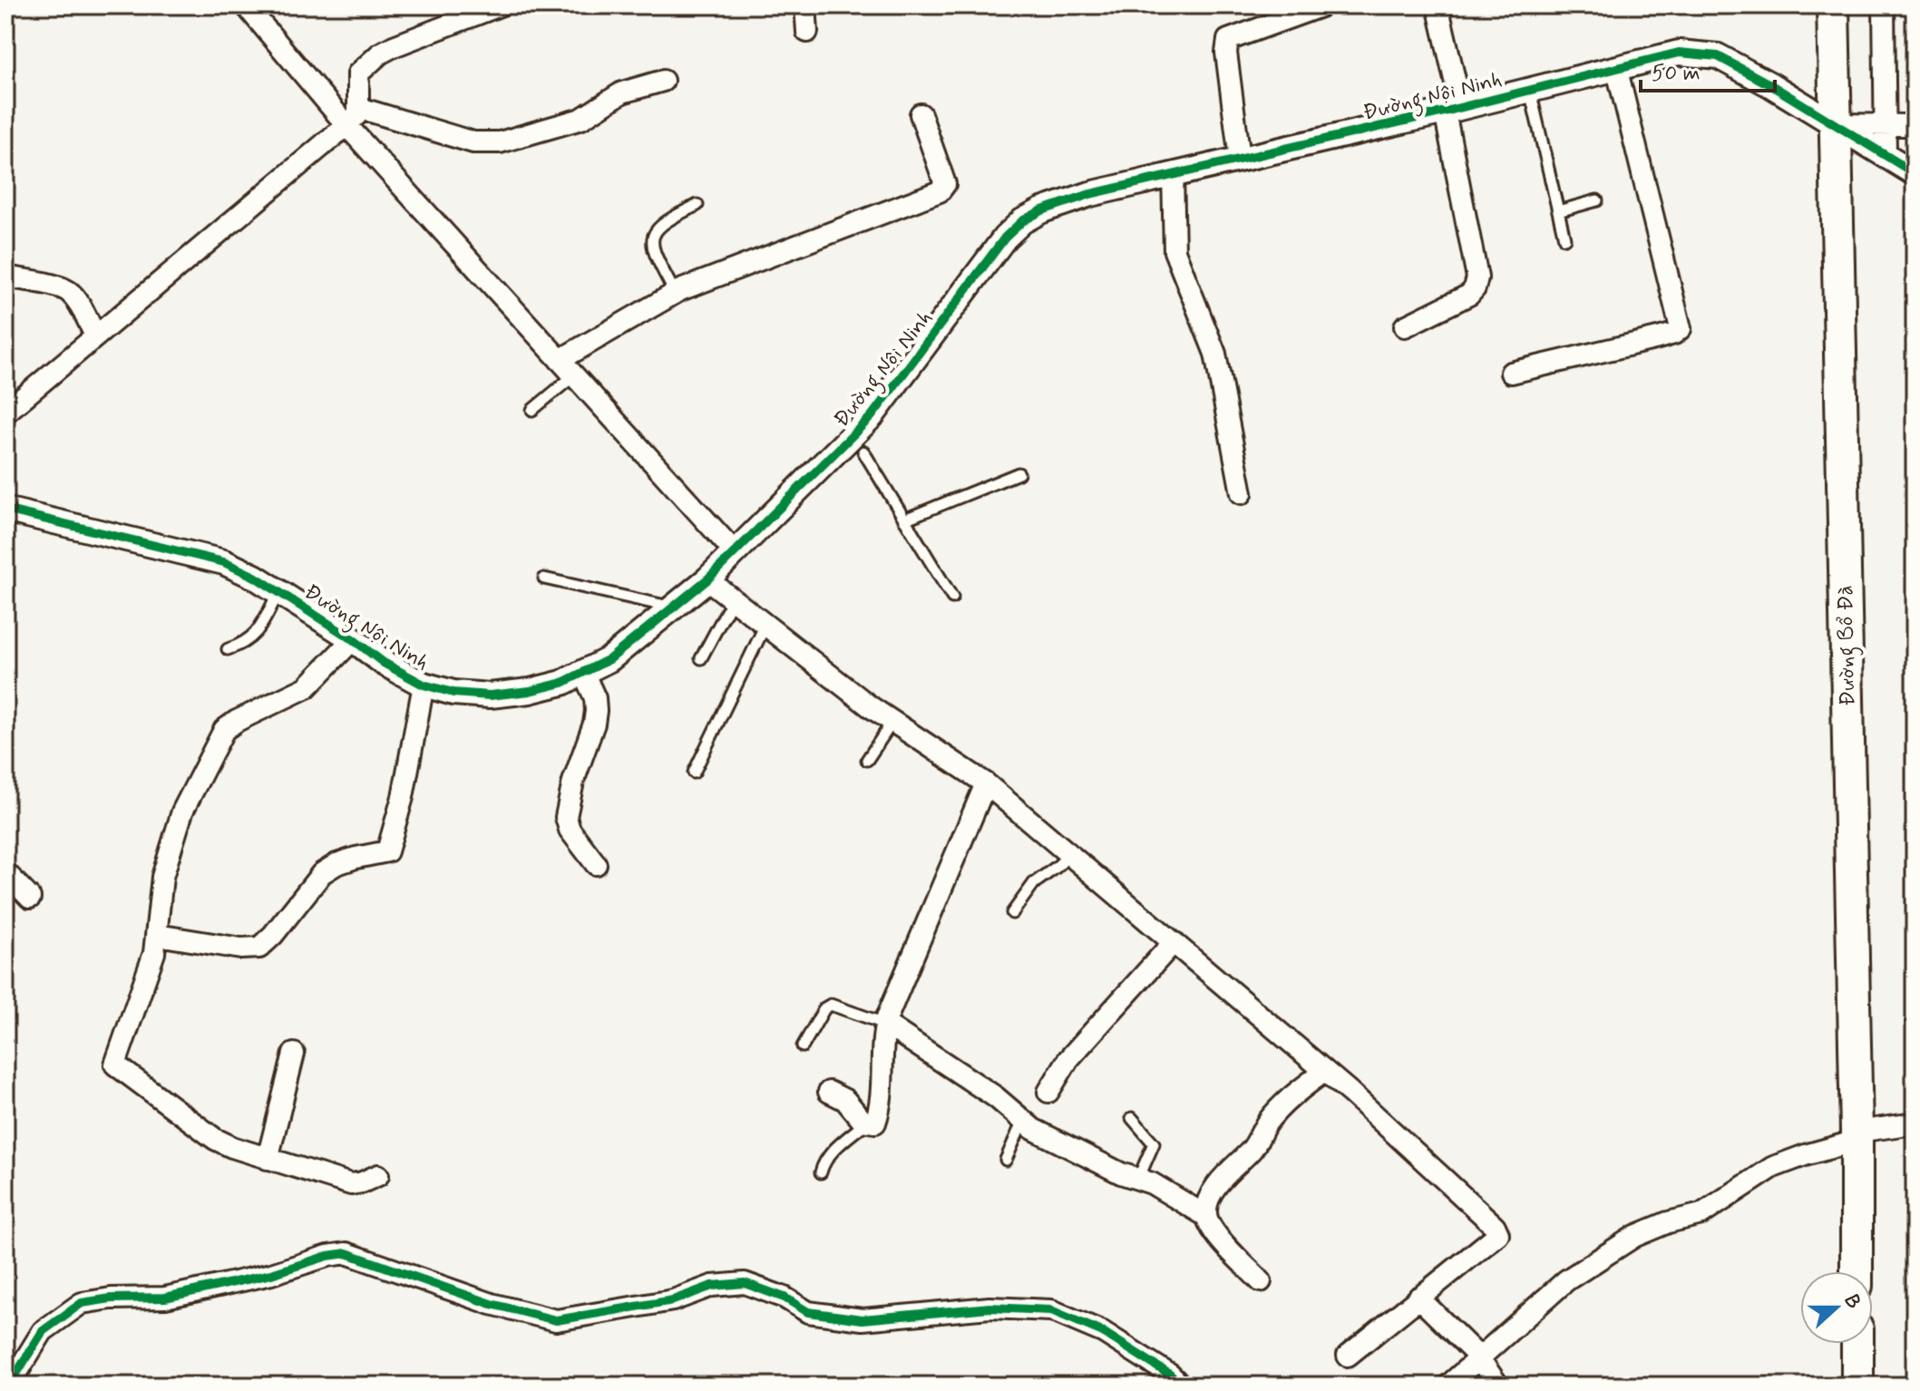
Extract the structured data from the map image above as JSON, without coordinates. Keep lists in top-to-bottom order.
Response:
{
  "streets": {
    "main road": ["Đường Bổ Đà"],
    "street": ["Đường Nội Ninh"]
  },
  "crossings": [
    ["Đường Nội Ninh", "Đường Bổ Đà"]
  ],
  "scale_bar": "50 m",
  "north": "right"
}
